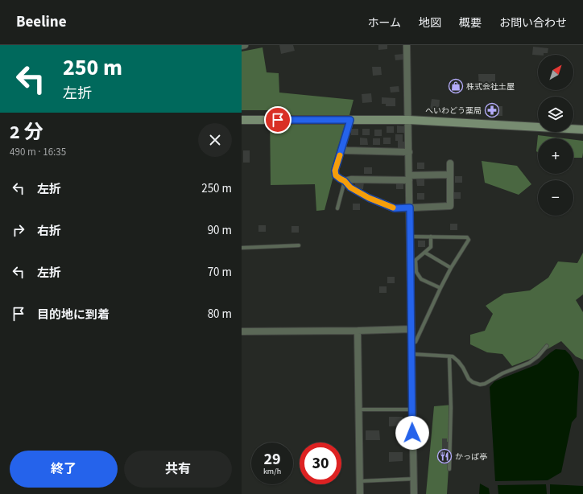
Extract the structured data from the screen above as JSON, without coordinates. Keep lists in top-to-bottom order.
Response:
{
  "places": {
    "shop": ["株式会社土屋"],
    "pharmacy": ["へいわどう薬局"],
    "restaurant": ["かっぱ亭"]
  },
  "north": "top right",
  "page": {
    "header": "Beeline",
    "nav": [
      "ホーム",
      "地図",
      "概要",
      "お問い合わせ"
    ],
    "turn": ["250 m", "左折"],
    "map_buttons": ["+", "−"],
    "heading": ["2 分", "490 m · 16:35"],
    "list": [
      {
        "name": "左折",
        "value": "250 m"
      },
      {
        "name": "右折",
        "value": "90 m"
      },
      {
        "name": "左折",
        "value": "70 m"
      },
      {
        "name": "目的地に到着",
        "value": "80 m"
      }
    ],
    "speed": "29 km/h",
    "limit": "30",
    "buttons": ["終了", "共有"]
  }
}
